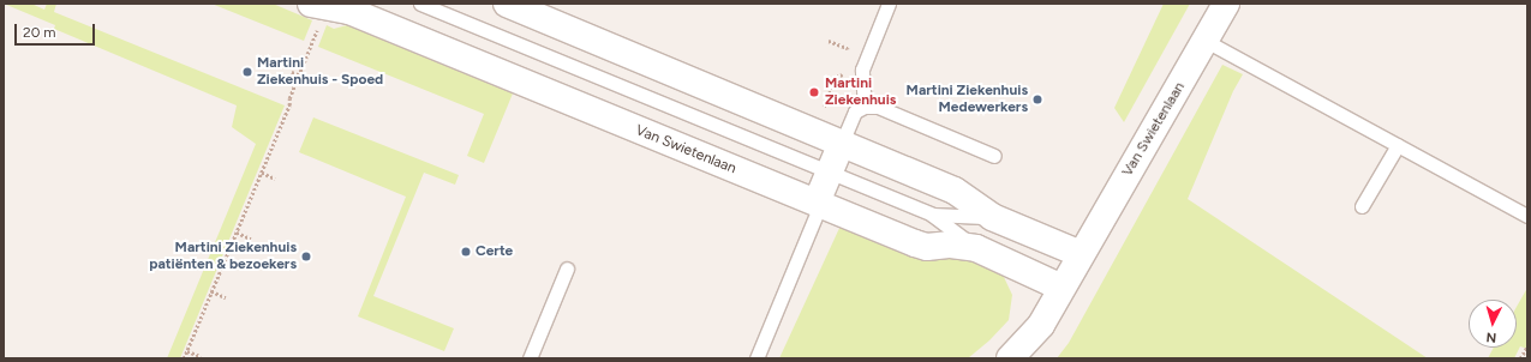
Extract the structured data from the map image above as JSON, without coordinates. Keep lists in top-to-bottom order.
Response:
{
  "streets": {
    "street": ["Van Swietenlaan"]
  },
  "places": [
    "Martini Ziekenhuis - Spoed",
    "Martini Ziekenhuis",
    "Martini Ziekenhuis Medewerkers",
    "Certe",
    "Martini Ziekenhuis patiënten & bezoekers"
  ],
  "scale_bar": "20 m",
  "north": "bottom"
}
